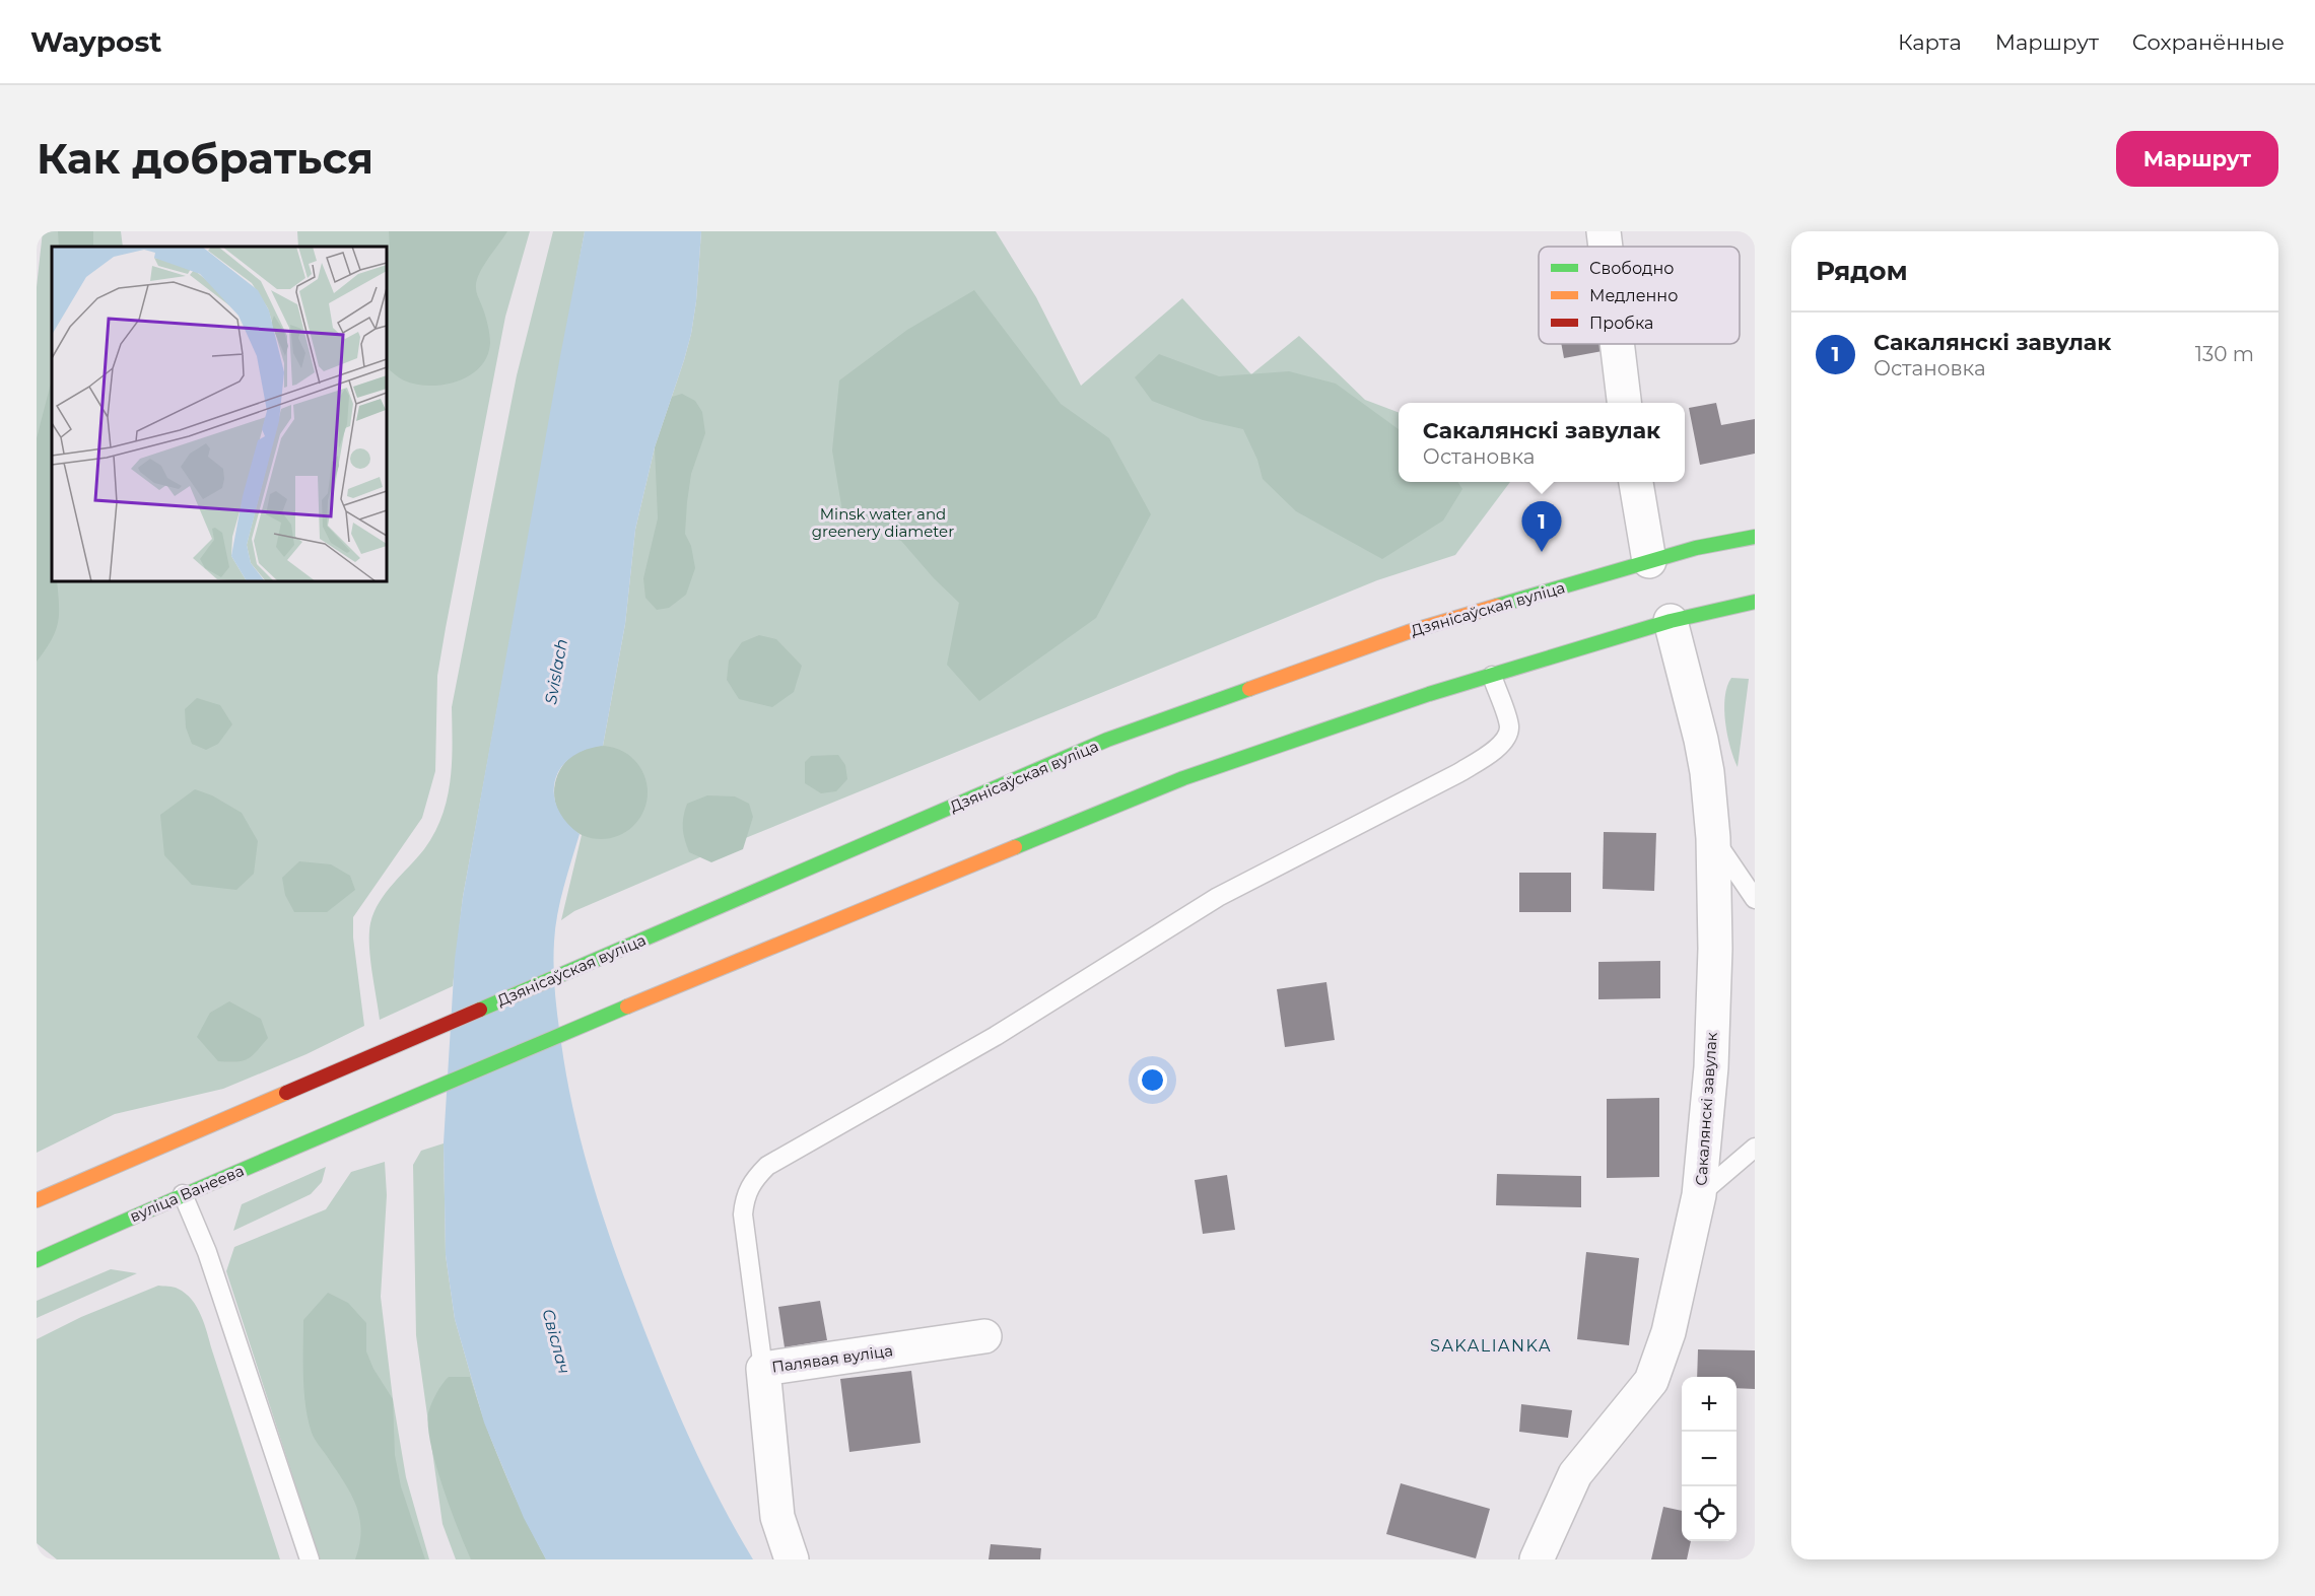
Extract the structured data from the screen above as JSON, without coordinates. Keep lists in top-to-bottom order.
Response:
{
  "streets": {
    "main road": ["Дзянісаўская вуліца", "вуліца Ванеева"],
    "street": ["Сакалянскі завулак", "Палявая вуліца"]
  },
  "districts": ["SAKALIANKA"],
  "water": ["Svislach", "Свіслач"],
  "parks": ["Minsk water and greenery diameter"],
  "legend": ["Свободно", "Медленно", "Пробка"],
  "page": {
    "header": "Waypost",
    "nav": ["Карта", "Маршрут", "Сохранённые"],
    "buttons": "Маршрут",
    "title": "Как добраться",
    "heading": "Рядом",
    "list": [
      {
        "mark": "1",
        "name": "Сакалянскі завулак",
        "note": "Остановка",
        "value": "130 m"
      }
    ],
    "popup": ["Сакалянскі завулак", "Остановка"],
    "pins": "1",
    "map_buttons": ["+", "−"]
  }
}
